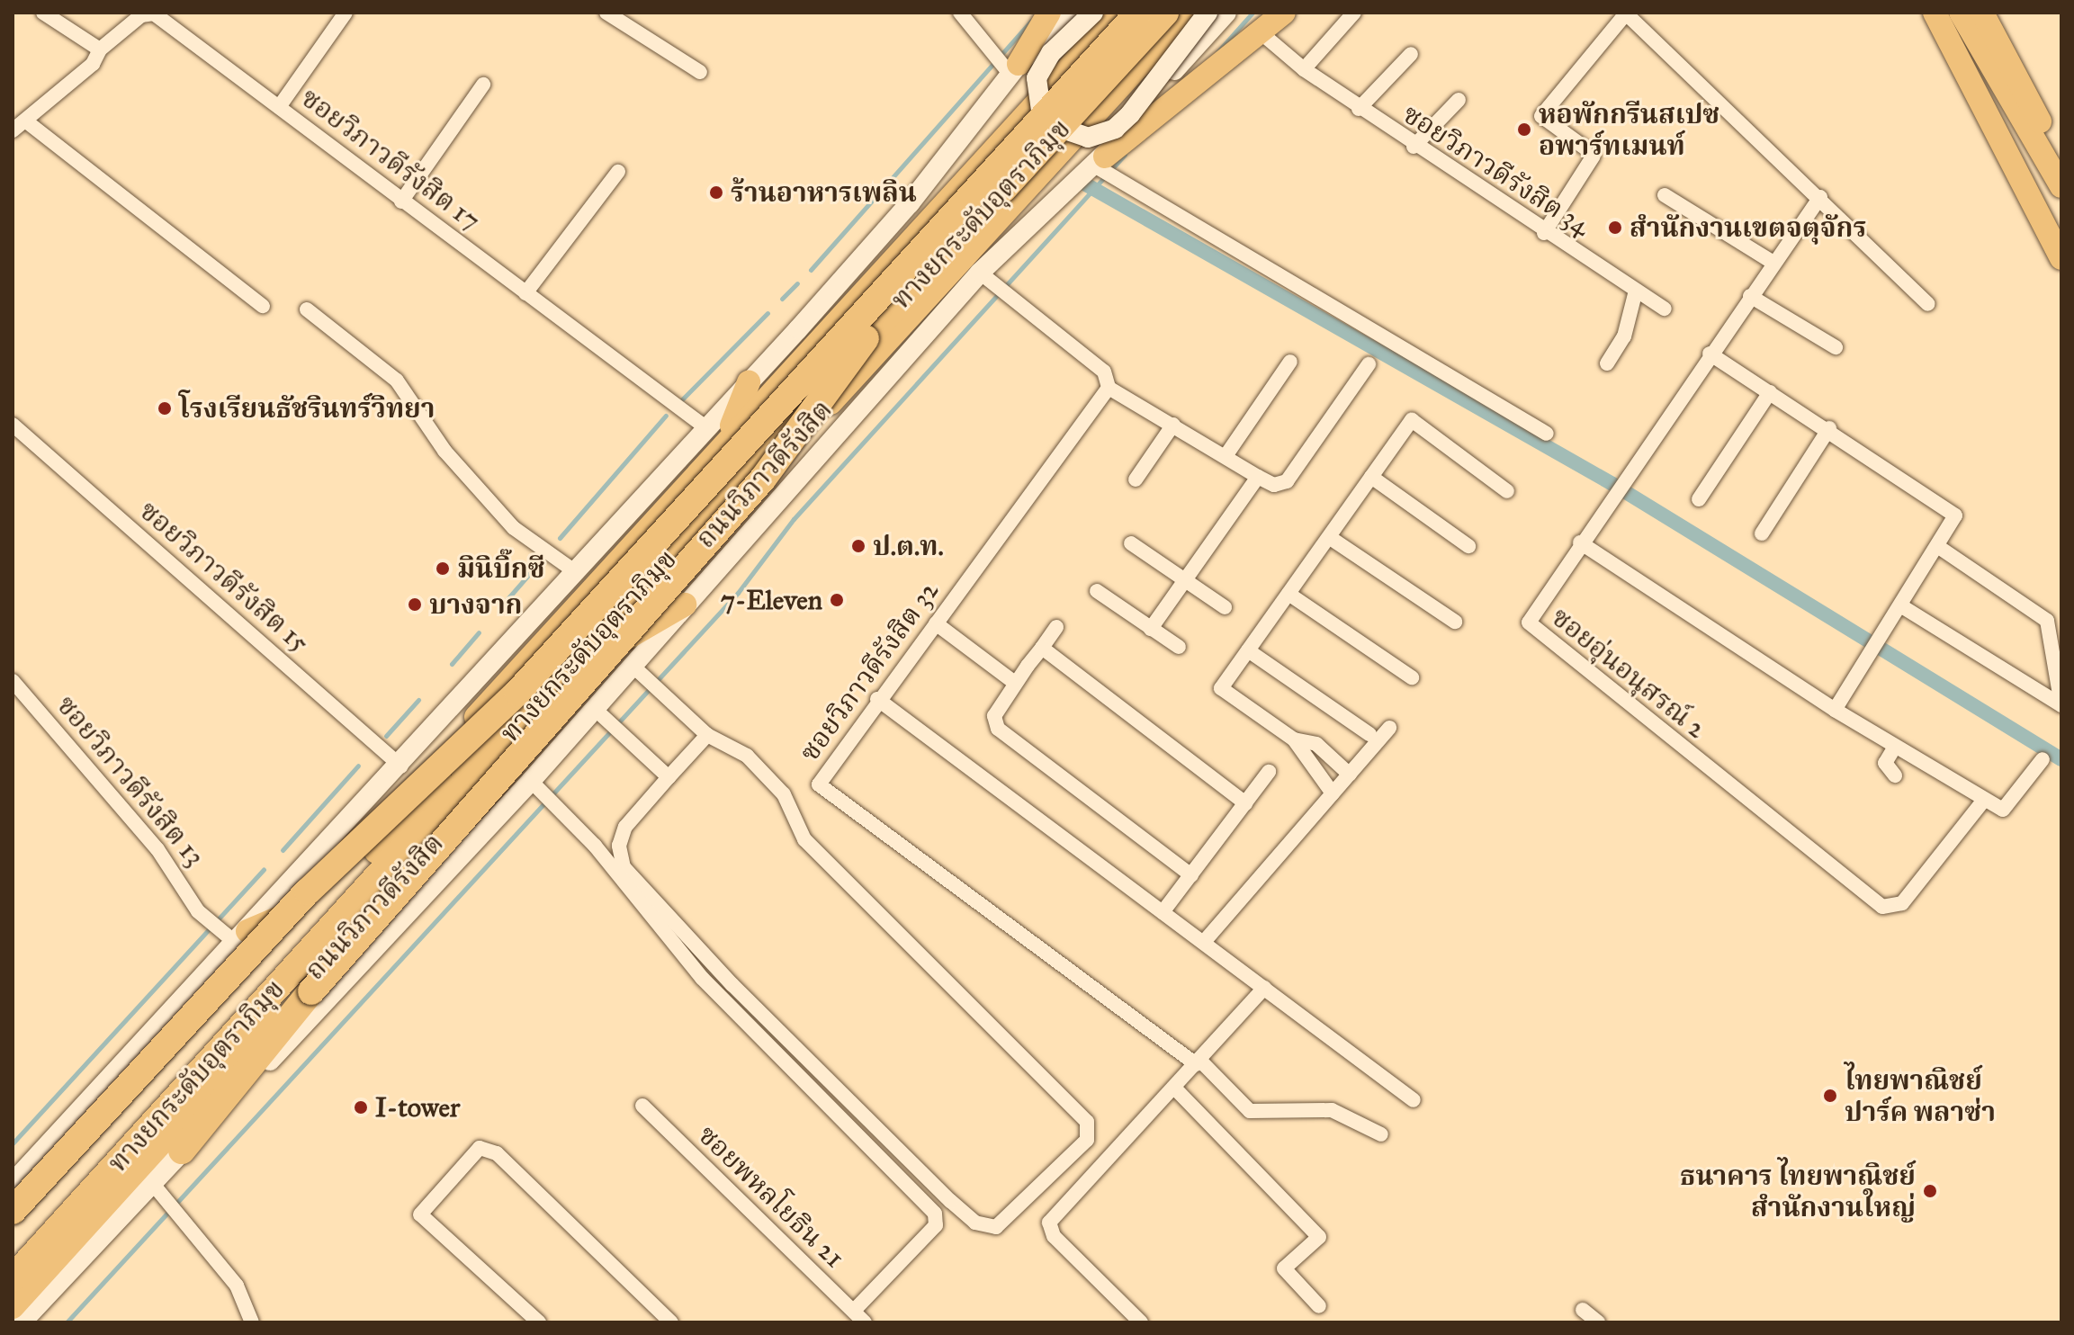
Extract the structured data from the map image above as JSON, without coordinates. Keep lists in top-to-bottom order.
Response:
{
  "streets": {
    "highway": ["ทางยกระดับอุตราภิมุข"],
    "main road": ["ถนนวิภาวดีรังสิต"],
    "street": [
      "ซอยวิภาวดีรังสิต 17",
      "ซอยวิภาวดีรังสิต 34",
      "ซอยวิภาวดีรังสิต 15",
      "ซอยวิภาวดีรังสิต 32",
      "ซอยอุ่นอนุสรณ์ 2",
      "ซอยวิภาวดีรังสิต 13",
      "ซอยพหลโยธิน 21"
    ]
  },
  "crossings": [
    ["ซอยวิภาวดีรังสิต 17", "ถนนวิภาวดีรังสิต"],
    ["ถนนวิภาวดีรังสิต", "ซอยวิภาวดีรังสิต 15"],
    ["ถนนวิภาวดีรังสิต", "ซอยวิภาวดีรังสิต 13"]
  ],
  "places": [
    "หอพักกรีนสเปซ อพาร์ทเมนท์",
    "ร้านอาหารเพลิน",
    "สำนักงานเขตจตุจักร",
    "โรงเรียนธัชรินทร์วิทยา",
    "ป.ต.ท.",
    "มินิบิ๊กซี",
    "7-Eleven",
    "บางจาก",
    "ไทยพาณิชย์ ปาร์ค พลาซ่า",
    "I-tower",
    "ธนาคาร ไทยพาณิชย์ สำนักงานใหญ่"
  ]
}
